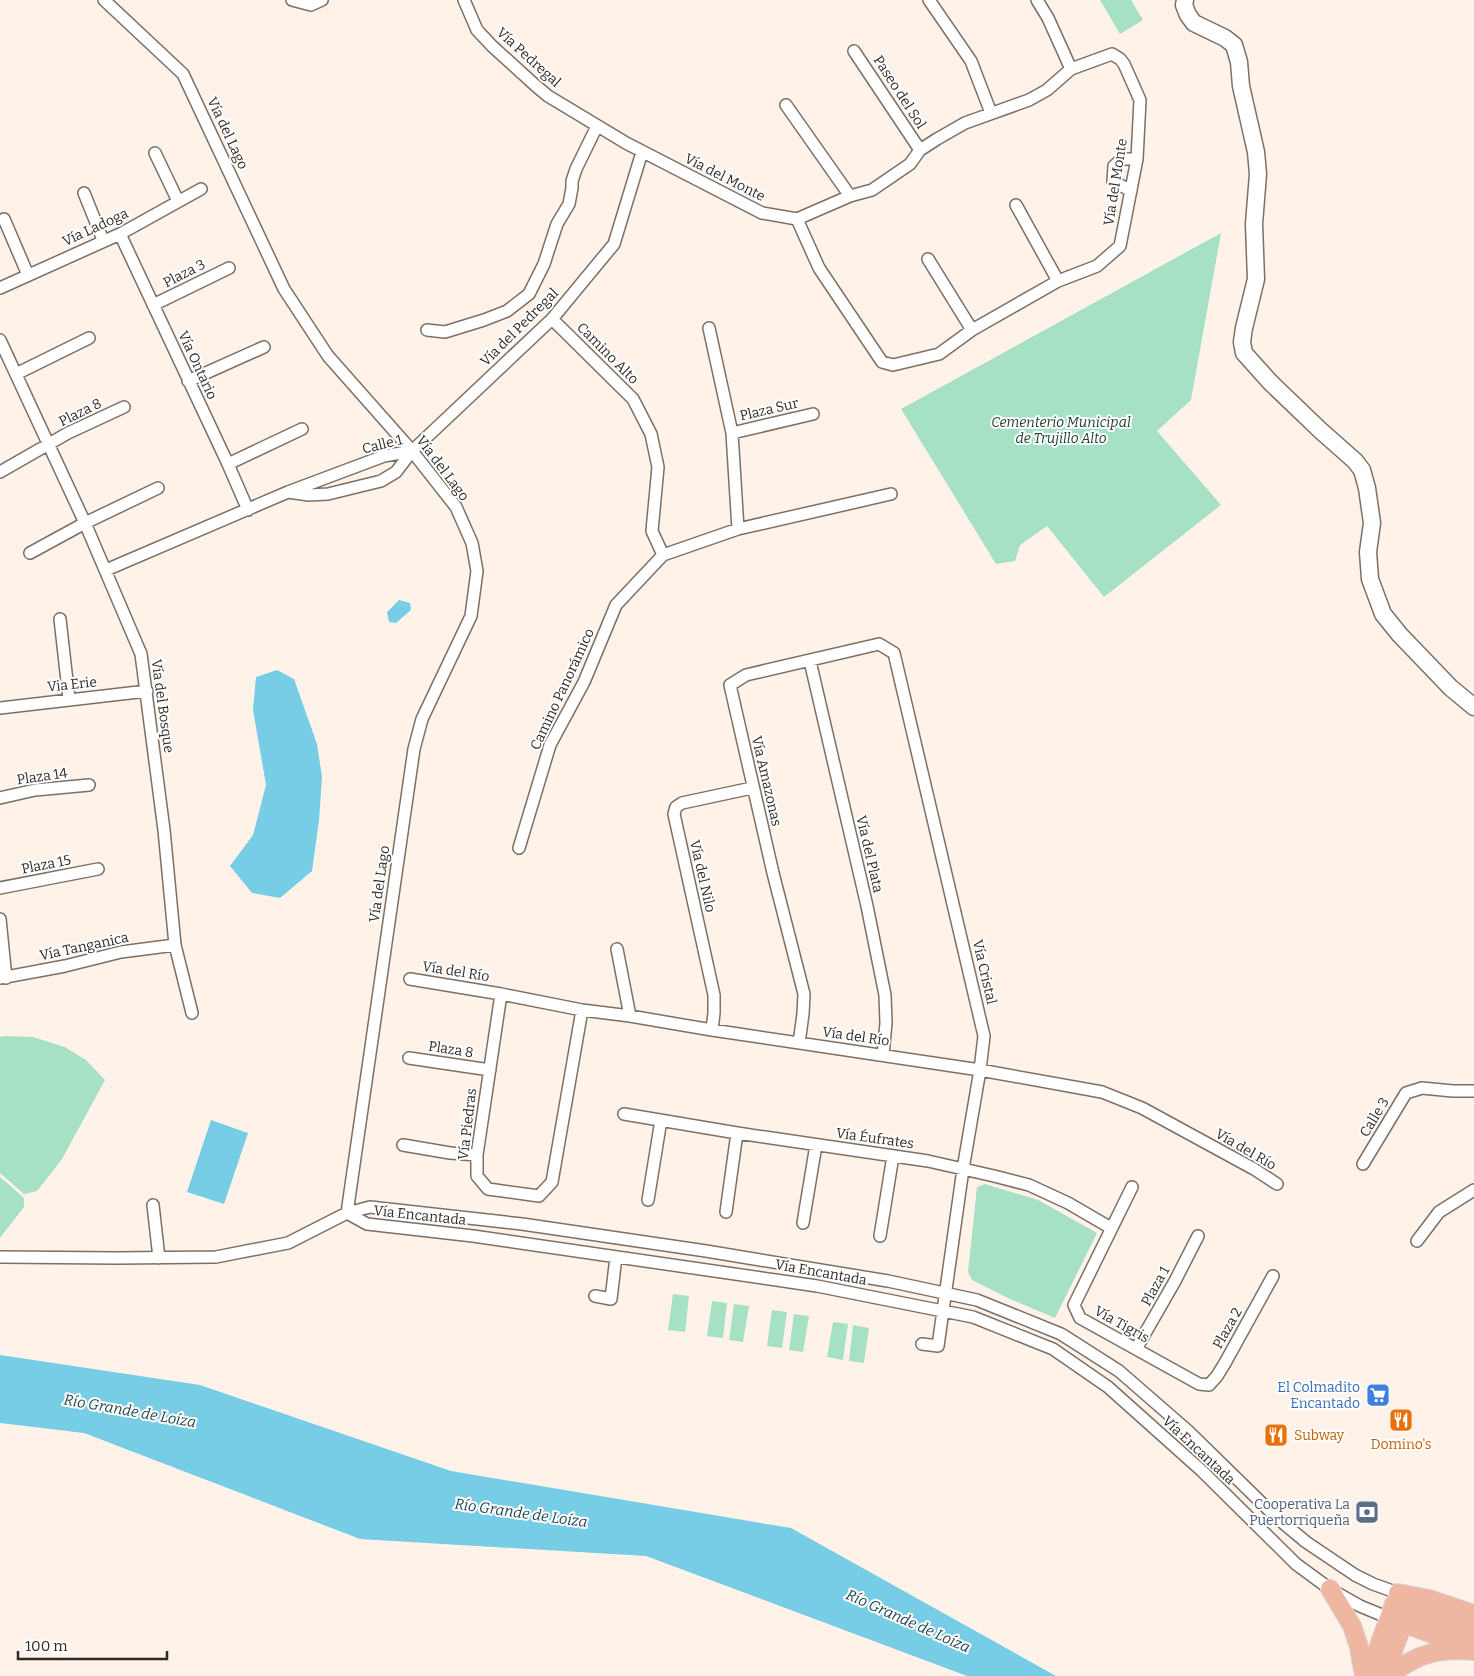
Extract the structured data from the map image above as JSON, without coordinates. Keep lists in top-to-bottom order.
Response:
{
  "streets": {
    "street": [
      "Vía Pedregal",
      "Paseo del Sol",
      "Vía del Lago",
      "Vía del Monte",
      "Vía Ladoga",
      "Plaza 3",
      "Vía del Pedregal",
      "Camino Alto",
      "Vía Ontario",
      "Plaza Sur",
      "Plaza 8",
      "Calle 1",
      "Via Erie",
      "Camino Panorámico",
      "Vía del Bosque",
      "Plaza 14",
      "Vía Amazonas",
      "Vía del Plata",
      "Plaza 15",
      "Vía del Nilo",
      "Vía Tanganica",
      "Vía del Río",
      "Vía Cristal",
      "Calle 3",
      "Vía Piedras",
      "Vía Éufrates",
      "Vía Encantada",
      "Plaza 1",
      "Vía Tigris",
      "Plaza 2"
    ]
  },
  "crossings": [
    ["Vía Pedregal", "Vía del Monte"],
    ["Vía Pedregal", "Vía del Pedregal"],
    ["Paseo del Sol", "Vía del Monte"],
    ["Vía del Lago", "Vía del Pedregal"],
    ["Vía del Lago", "Calle 1"],
    ["Vía del Lago", "Vía Encantada"],
    ["Vía del Monte", "Vía del Pedregal"],
    ["Vía Ladoga", "Vía Ontario"],
    ["Plaza 3", "Vía Ontario"],
    ["Vía del Pedregal", "Camino Alto"],
    ["Vía del Pedregal", "Calle 1"],
    ["Camino Alto", "Camino Panorámico"],
    ["Vía Ontario", "Calle 1"],
    ["Plaza 8", "Vía del Bosque"],
    ["Plaza 8", "Vía Piedras"],
    ["Calle 1", "Vía del Bosque"],
    ["Via Erie", "Vía del Bosque"],
    ["Vía del Bosque", "Vía Tanganica"],
    ["Vía Amazonas", "Vía del Plata"],
    ["Vía Amazonas", "Vía del Nilo"],
    ["Vía Amazonas", "Vía del Río"],
    ["Vía Amazonas", "Vía Cristal"],
    ["Vía del Plata", "Vía del Río"],
    ["Vía del Nilo", "Vía del Río"],
    ["Vía del Río", "Vía Cristal"],
    ["Vía del Río", "Vía Piedras"],
    ["Vía Cristal", "Vía Éufrates"],
    ["Vía Cristal", "Vía Encantada"],
    ["Vía Éufrates", "Vía Tigris"],
    ["Plaza 1", "Vía Tigris"],
    ["Vía Tigris", "Plaza 2"]
  ],
  "water": ["Río Grande de Loíza"],
  "parks": ["Cementerio Municipal de Trujillo Alto"],
  "places": {
    "supermarket": ["El Colmadito Encantado"],
    "restaurant": ["Domino's", "Subway"],
    "bank": ["Cooperativa La Puertorriqueña"]
  },
  "scale_bar": "100 m"
}
